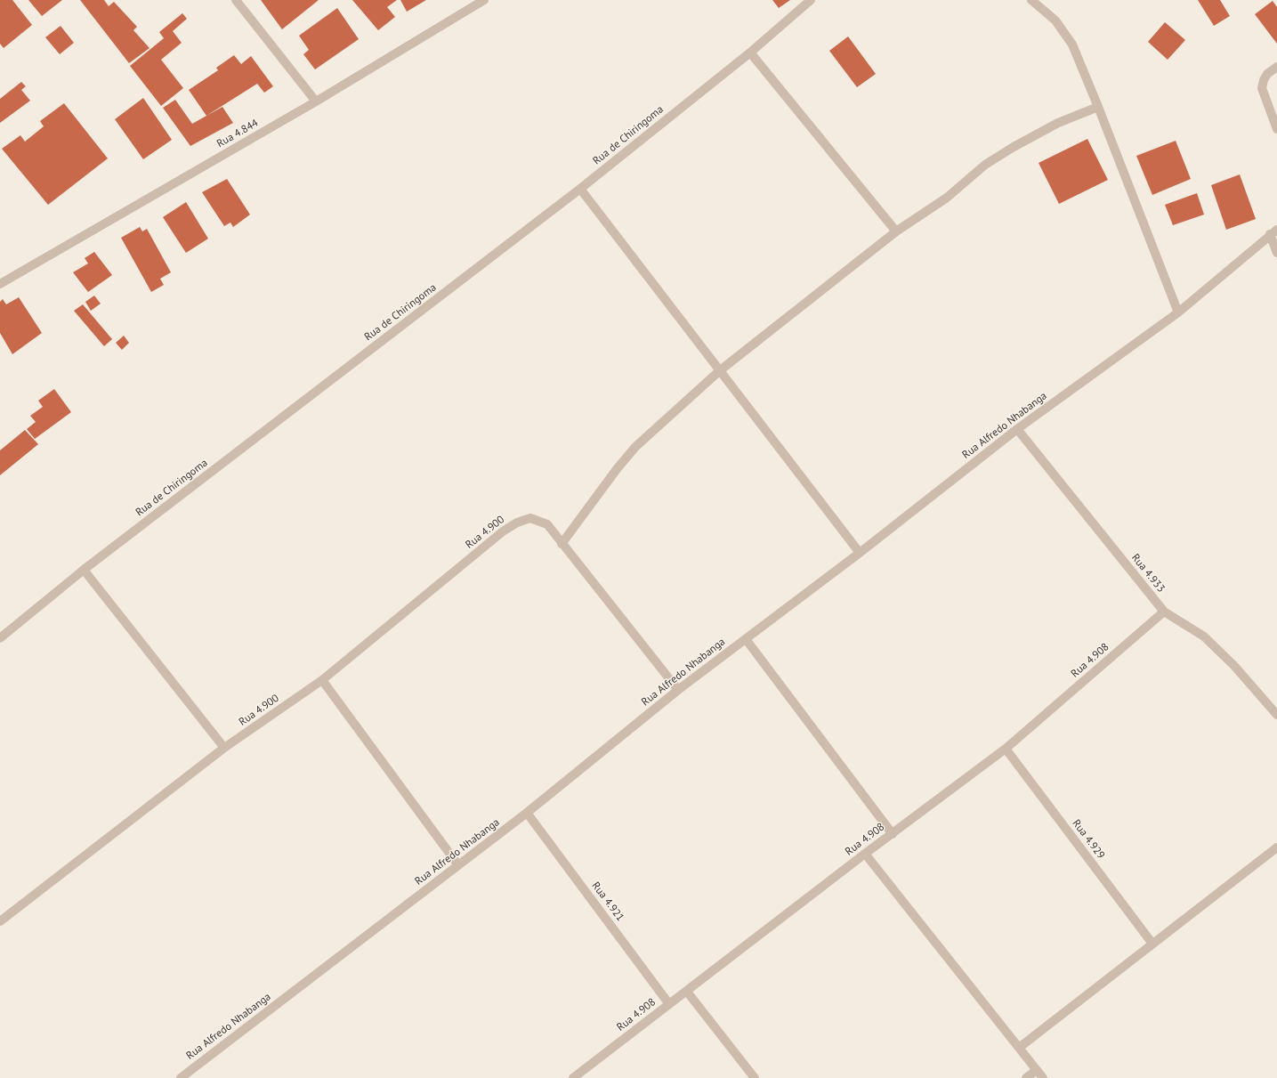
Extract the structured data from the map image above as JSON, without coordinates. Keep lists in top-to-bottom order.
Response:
{
  "streets": {
    "street": [
      "Rua 4.844",
      "Rua de Chiringoma",
      "Rua Alfredo Nhabanga",
      "Rua 4.900",
      "Rua 4.933",
      "Rua 4.908",
      "Rua 4.929",
      "Rua 4.921"
    ]
  },
  "crossings": [
    ["Rua Alfredo Nhabanga", "Rua 4.933"],
    ["Rua Alfredo Nhabanga", "Rua 4.921"],
    ["Rua 4.933", "Rua 4.908"],
    ["Rua 4.908", "Rua 4.929"],
    ["Rua 4.908", "Rua 4.921"]
  ]
}
